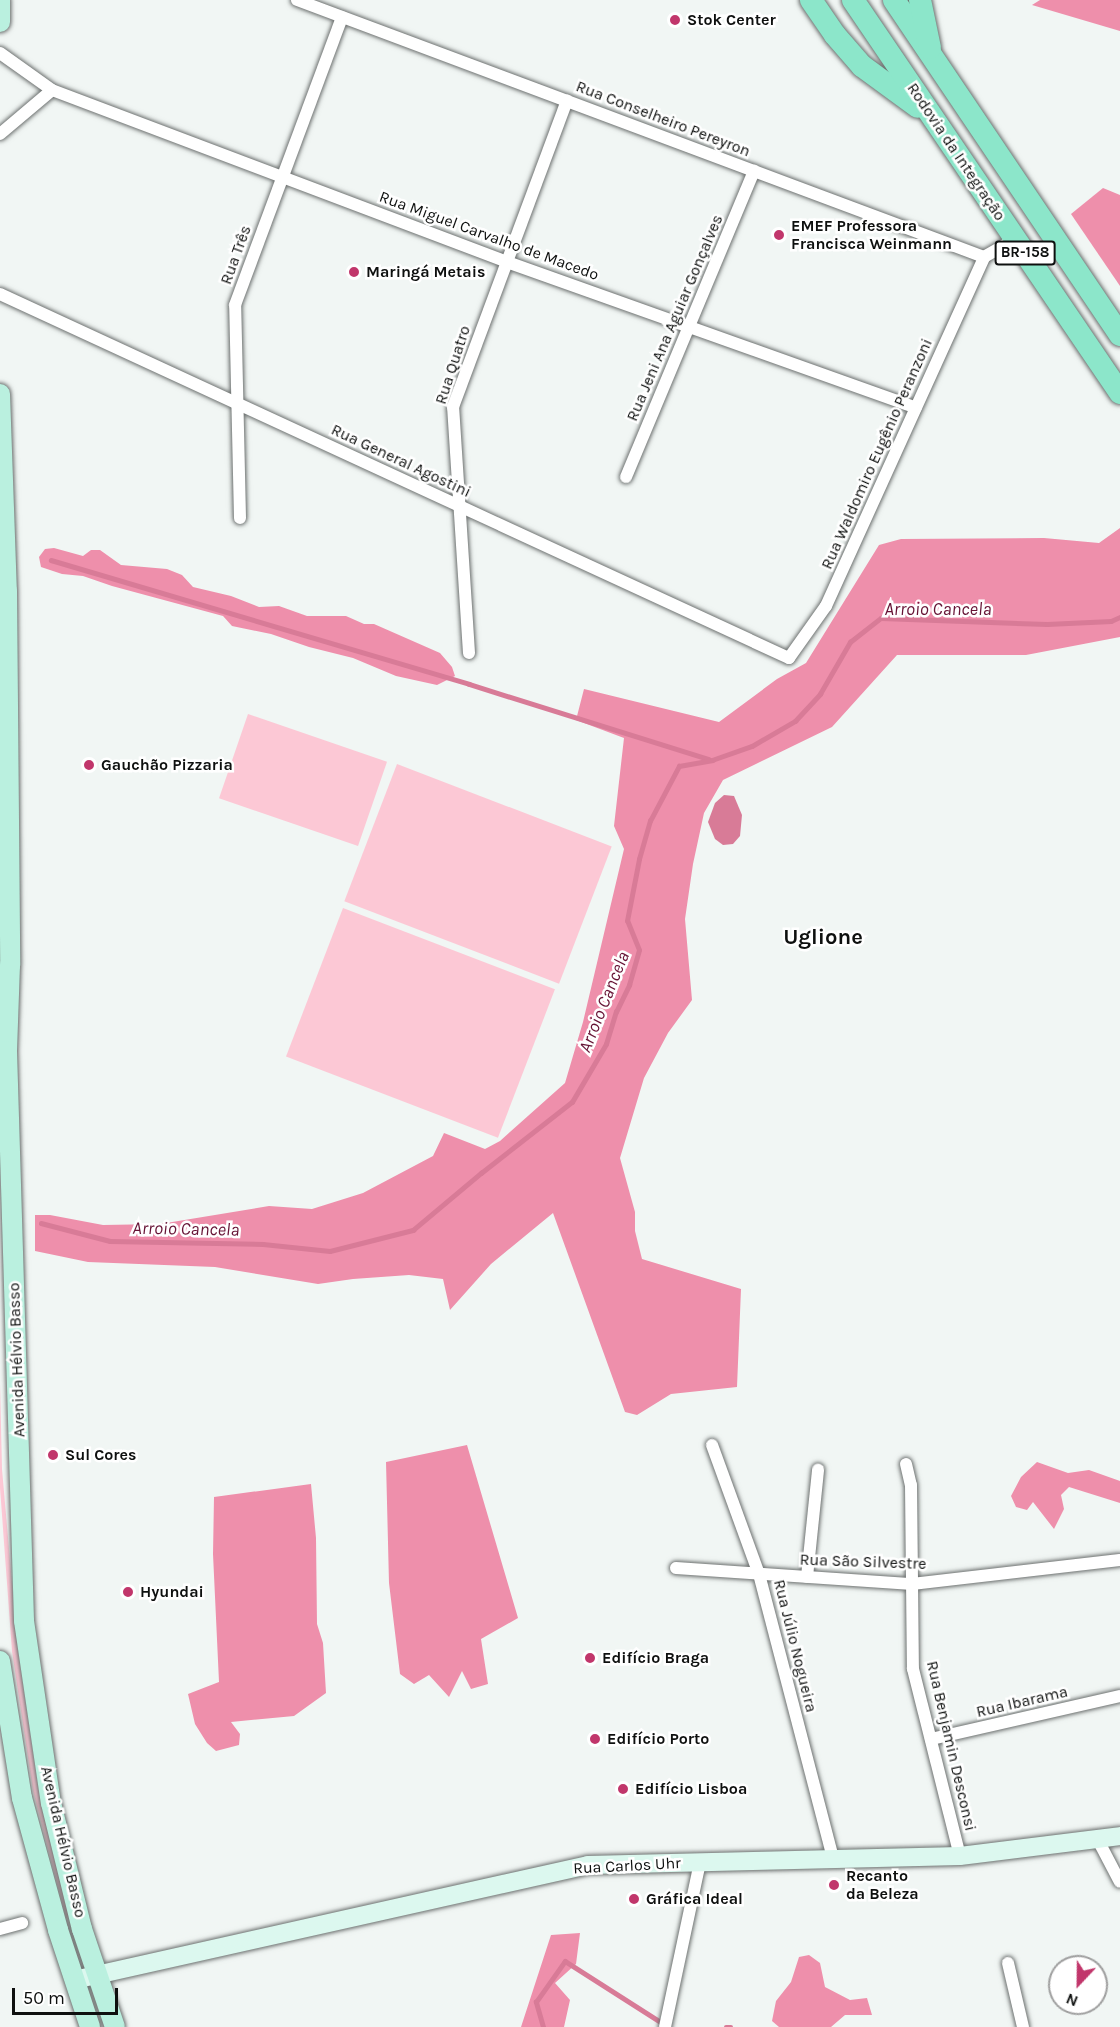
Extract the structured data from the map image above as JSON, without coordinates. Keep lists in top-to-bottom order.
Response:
{
  "streets": {
    "highway": ["Rodovia da Integração", "BR-158"],
    "main road": ["Avenida Hélvio Basso"],
    "street": [
      "Rua Conselheiro Pereyron",
      "Rua Miguel Carvalho de Macedo",
      "Rua Três",
      "Rua Jeni Ana Aguiar Gonçalves",
      "Rua Quatro",
      "Rua Waldomiro Eugênio Peranzoni",
      "Rua General Agostini",
      "Rua São Silvestre",
      "Rua Júlio Nogueira",
      "Rua Ibarama",
      "Rua Benjamin Desconsi",
      "Rua Carlos Uhr"
    ]
  },
  "crossings": [
    ["Rua Conselheiro Pereyron", "Rua Três"],
    ["Rua Conselheiro Pereyron", "Rua Jeni Ana Aguiar Gonçalves"],
    ["Rua Conselheiro Pereyron", "Rua Quatro"],
    ["Rua Conselheiro Pereyron", "Rua Waldomiro Eugênio Peranzoni"],
    ["Rodovia da Integração", "BR-158"],
    ["Rua Miguel Carvalho de Macedo", "Rua Três"],
    ["Rua Miguel Carvalho de Macedo", "Rua Jeni Ana Aguiar Gonçalves"],
    ["Rua Miguel Carvalho de Macedo", "Rua Quatro"],
    ["Rua Miguel Carvalho de Macedo", "Rua Waldomiro Eugênio Peranzoni"],
    ["Rua Três", "Rua General Agostini"],
    ["Rua Quatro", "Rua General Agostini"],
    ["Rua Waldomiro Eugênio Peranzoni", "Rua General Agostini"],
    ["Avenida Hélvio Basso", "Rua Carlos Uhr"],
    ["Rua São Silvestre", "Rua Júlio Nogueira"],
    ["Rua São Silvestre", "Rua Benjamin Desconsi"],
    ["Rua Júlio Nogueira", "Rua Carlos Uhr"],
    ["Rua Ibarama", "Rua Benjamin Desconsi"],
    ["Rua Benjamin Desconsi", "Rua Carlos Uhr"]
  ],
  "districts": ["Uglione"],
  "water": ["Arroio Cancela"],
  "places": [
    "Stok Center",
    "EMEF Professora Francisca Weinmann",
    "Maringá Metais",
    "Gauchão Pizzaria",
    "Sul Cores",
    "Hyundai",
    "Edifício Braga",
    "Edifício Porto",
    "Edifício Lisboa",
    "Recanto da Beleza",
    "Gráfica Ideal"
  ],
  "scale_bar": "50 m",
  "north": "bottom"
}
